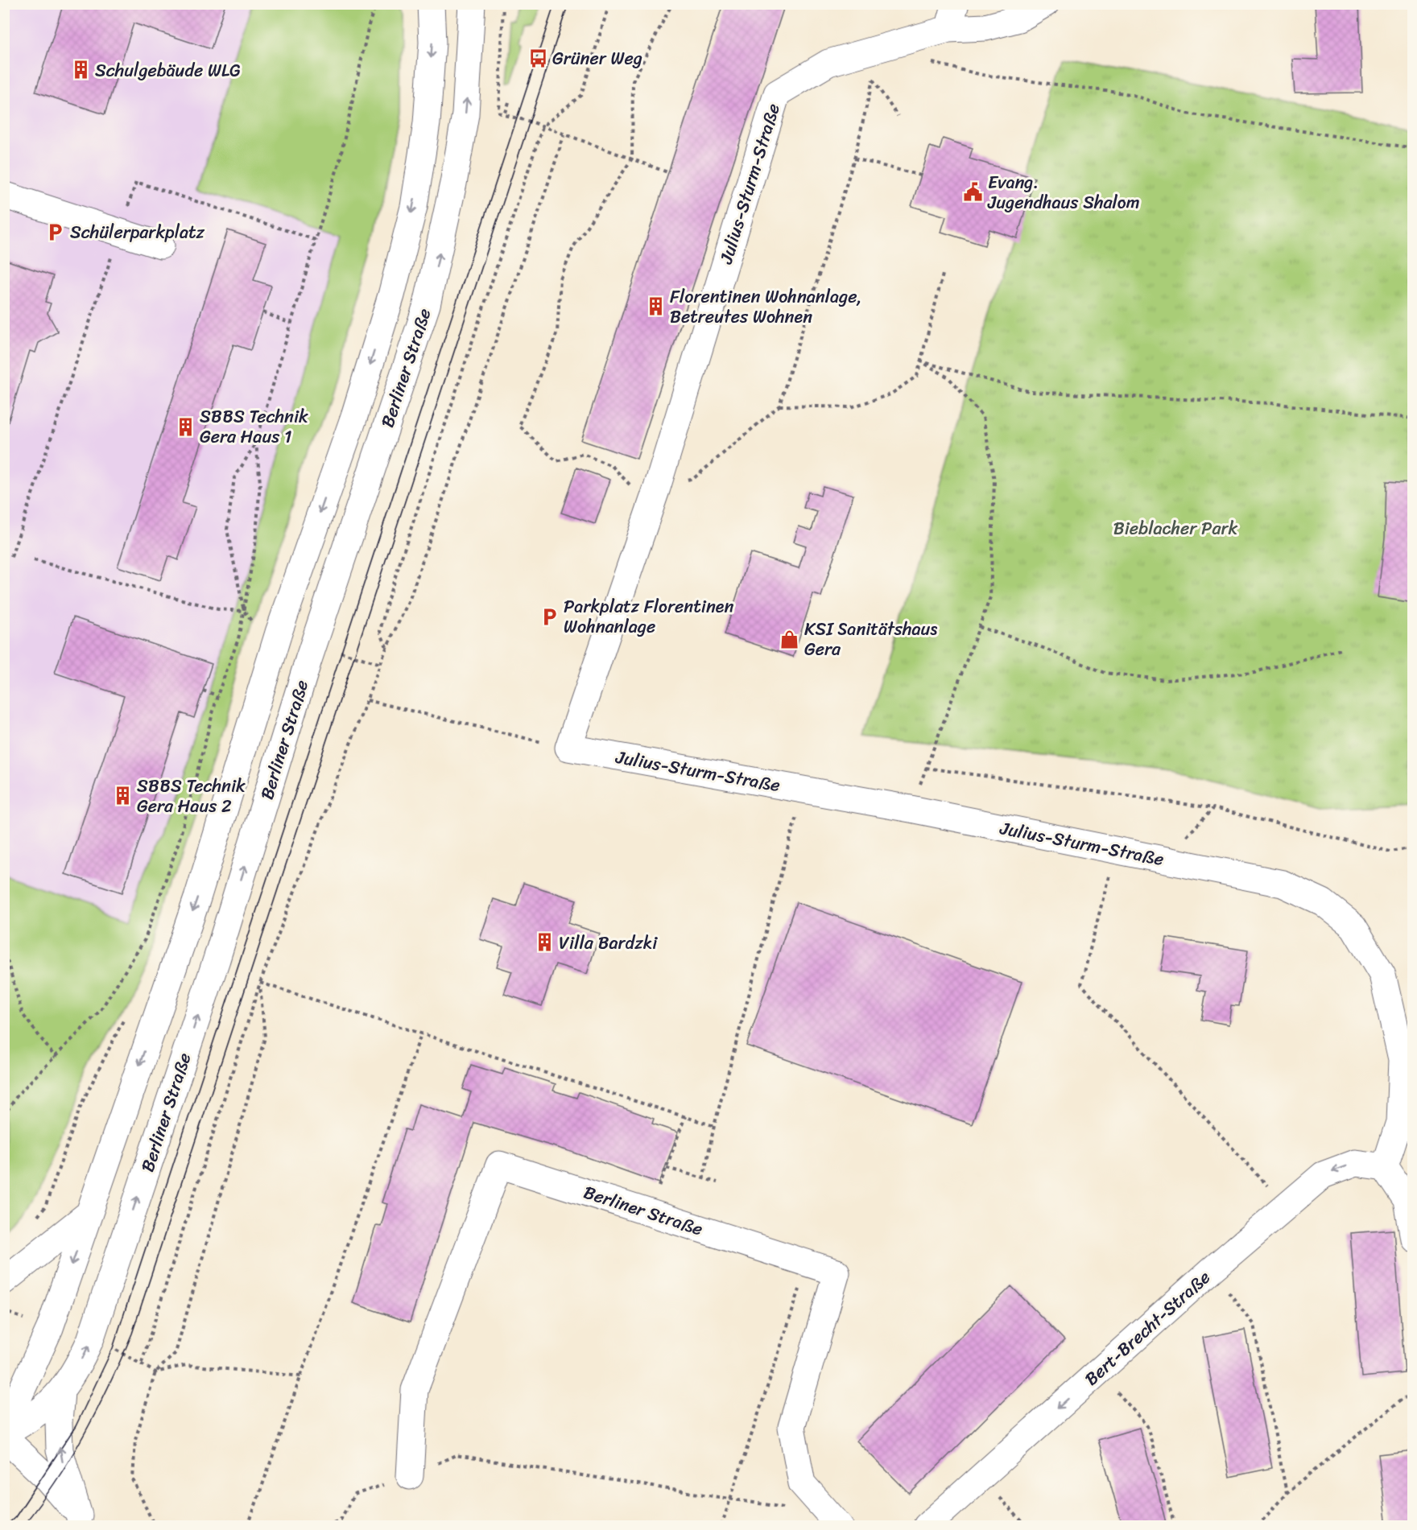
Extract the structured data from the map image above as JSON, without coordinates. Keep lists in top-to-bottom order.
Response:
{
  "streets": {
    "street": ["Julius-Sturm-Straße", "Berliner Straße", "Bert-Brecht-Straße"]
  },
  "crossings": [
    ["Julius-Sturm-Straße", "Bert-Brecht-Straße"]
  ],
  "one_way": ["Bert-Brecht-Straße"],
  "parks": ["Bieblacher Park"],
  "places": {
    "bus stop": ["Grüner Weg"],
    "building": [
      "Schulgebäude WLG",
      "Florentinen Wohnanlage, Betreutes Wohnen",
      "SBBS Technik Gera Haus 1",
      "SBBS Technik Gera Haus 2",
      "Villa Bardzki"
    ],
    "public building": ["Evang. Jugendhaus Shalom"],
    "parking": ["Schülerparkplatz", "Parkplatz Florentinen Wohnanlage"],
    "shop": ["KSI Sanitätshaus Gera"]
  }
}
